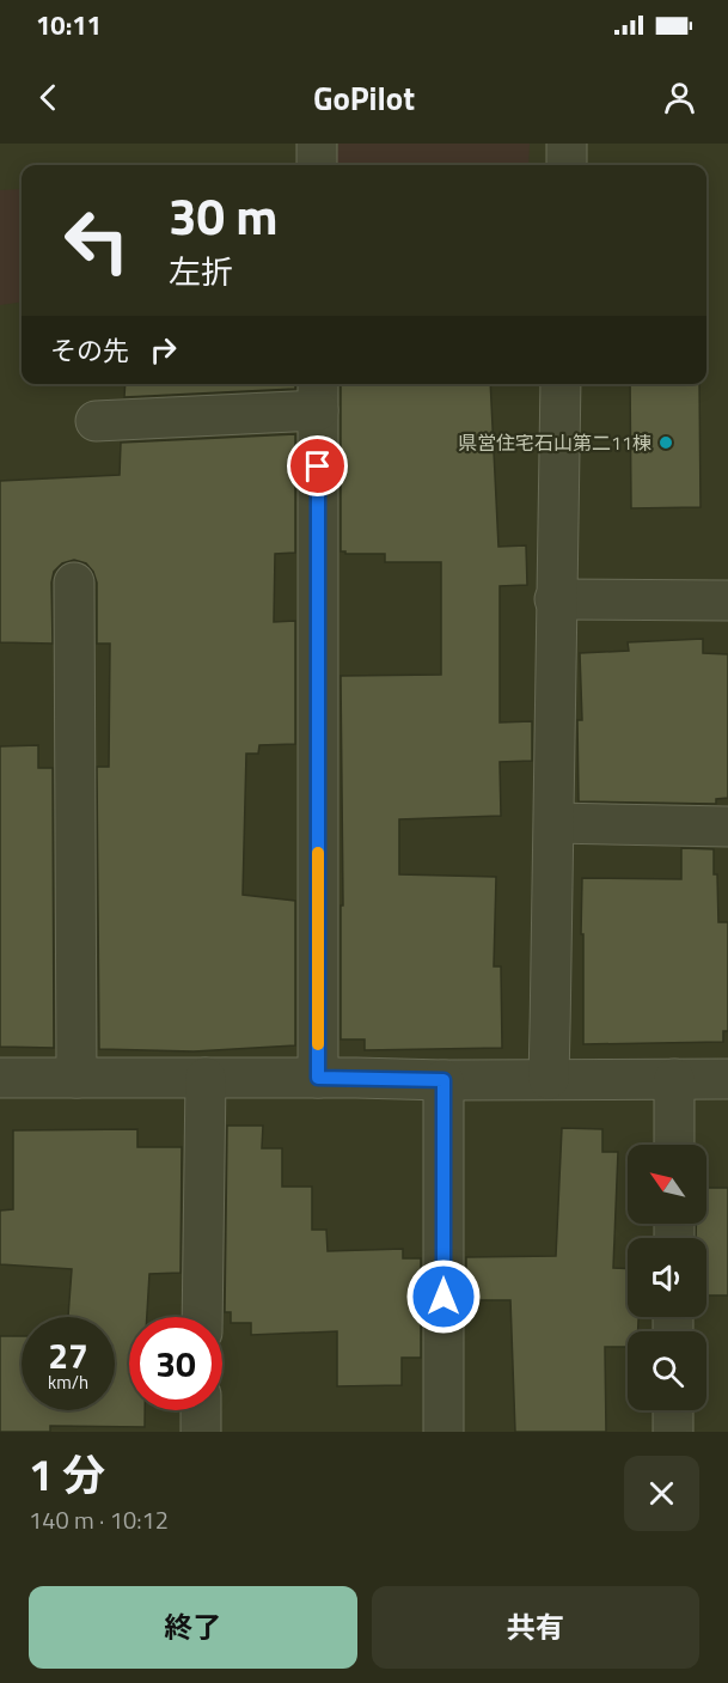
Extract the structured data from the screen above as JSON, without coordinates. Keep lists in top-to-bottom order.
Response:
{
  "places": ["県営住宅石山第二11棟"],
  "north": "top left",
  "page": {
    "status": "10:11",
    "header": "GoPilot",
    "turn": ["30 m", "左折"],
    "then": "その先",
    "speed": "27 km/h",
    "limit": "30",
    "heading": ["1 分", "140 m · 10:12"],
    "buttons": ["終了", "共有"]
  }
}
